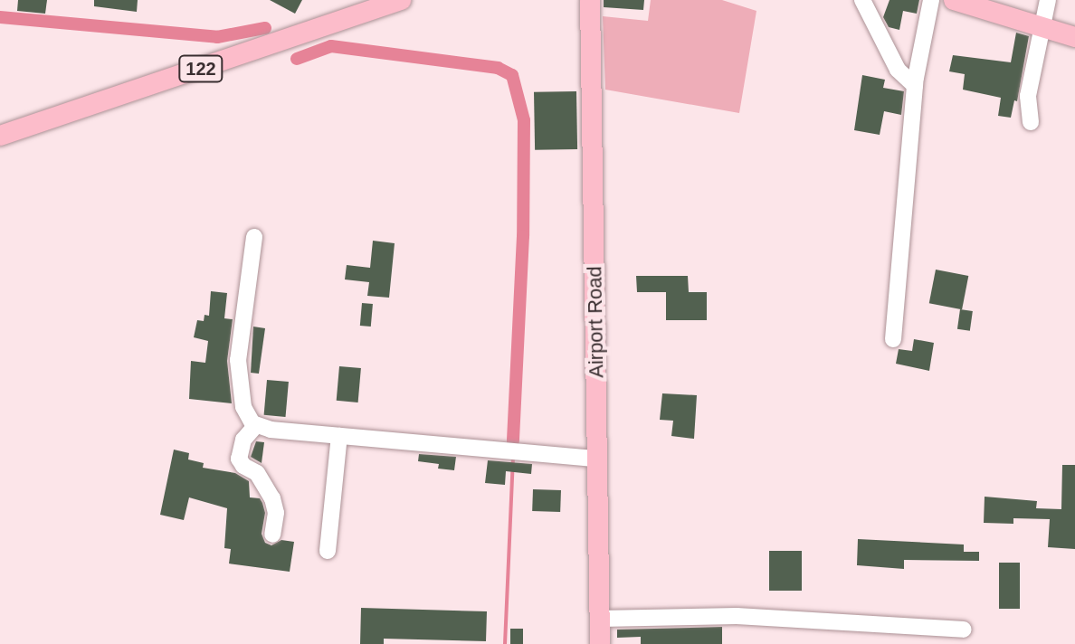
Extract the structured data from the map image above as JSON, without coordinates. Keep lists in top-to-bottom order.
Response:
{
  "streets": {
    "main road": ["122", "Airport Road"]
  }
}
